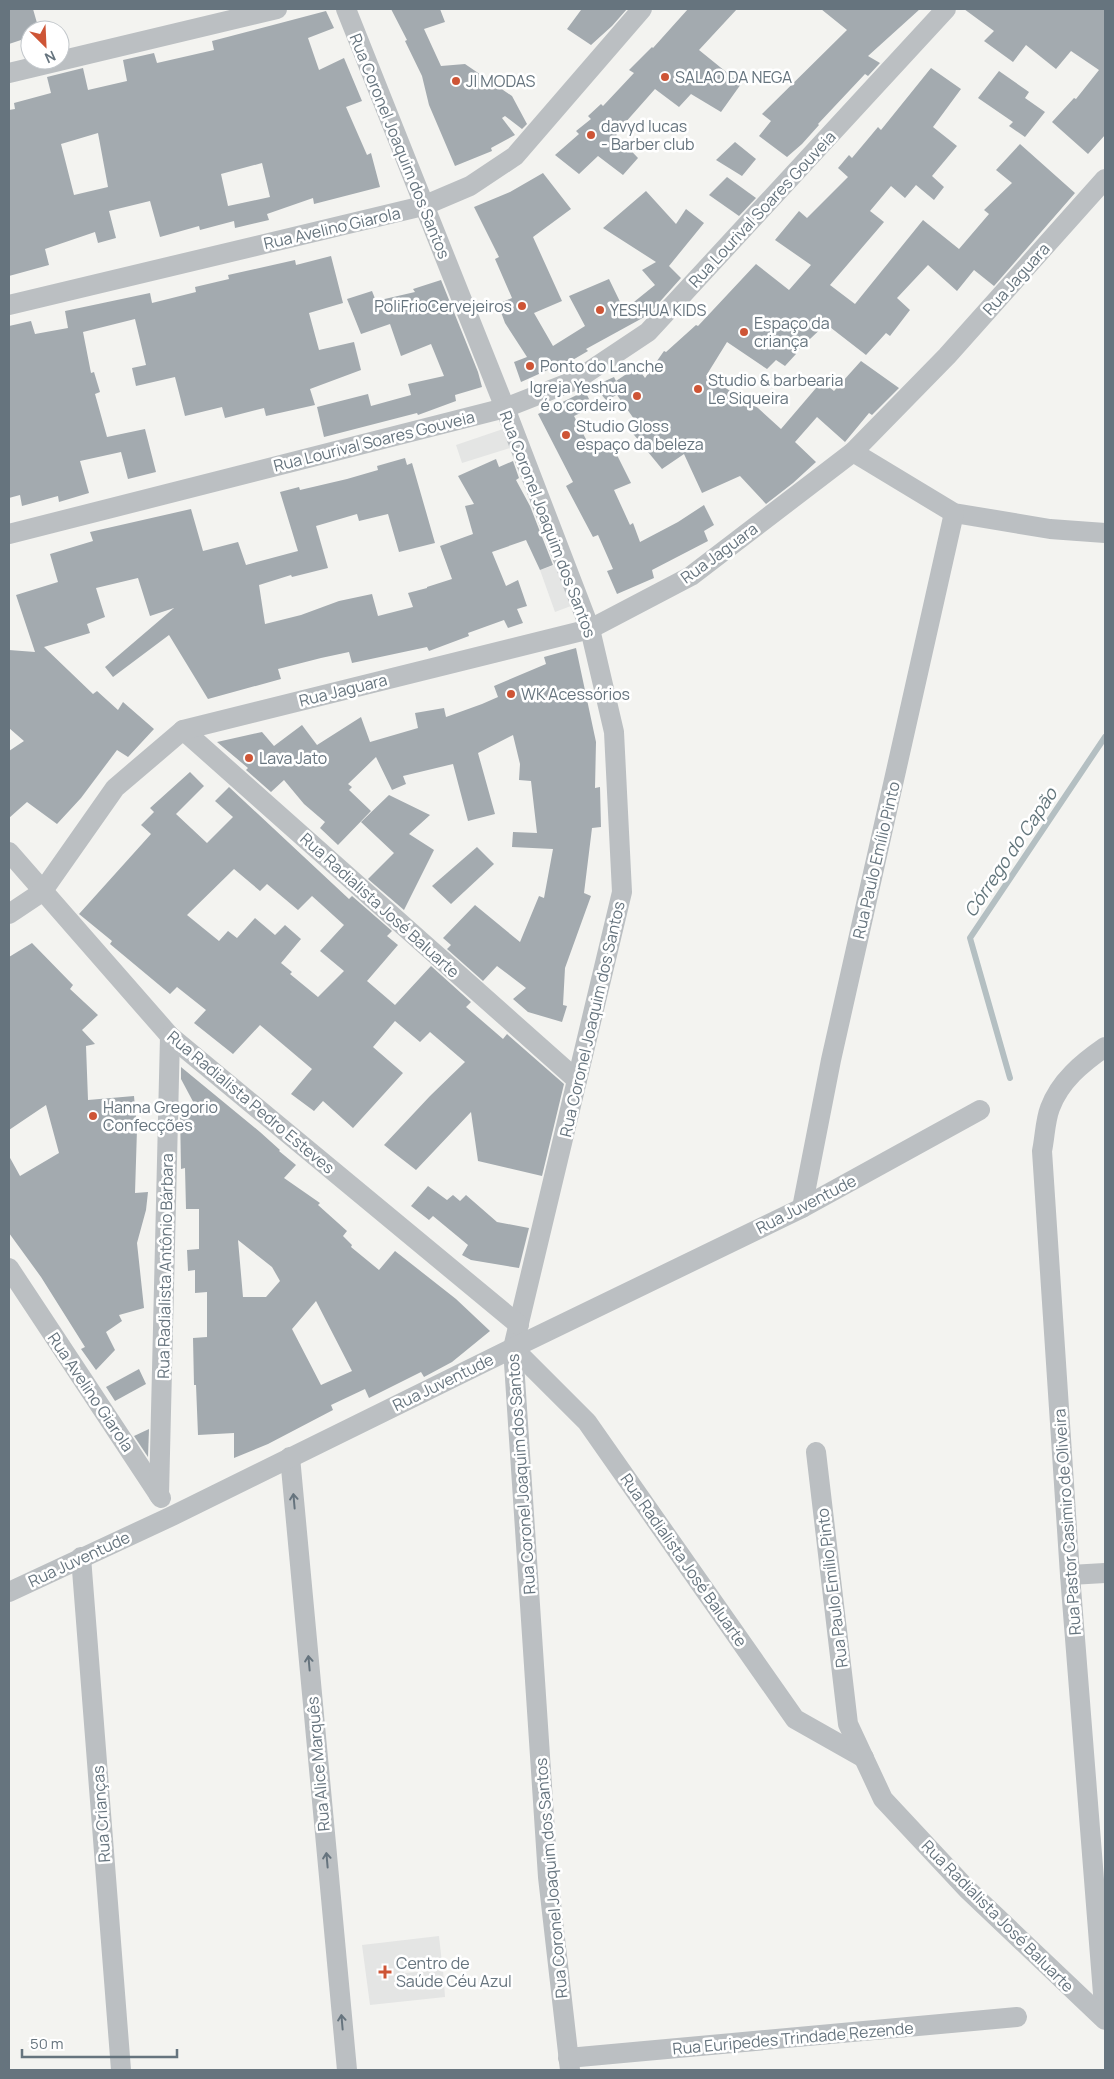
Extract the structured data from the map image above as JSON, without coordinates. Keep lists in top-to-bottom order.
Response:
{
  "streets": {
    "street": [
      "Rua Coronel Joaquim dos Santos",
      "Rua Lourival Soares Gouveia",
      "Rua Avelino Giarola",
      "Rua Jaguara",
      "Rua Paulo Emílio Pinto",
      "Rua Radialista José Baluarte",
      "Rua Radialista Pedro Esteves",
      "Rua Juventude",
      "Rua Radialista Antônio Bárbara",
      "Rua Pastor Casimiro de Oliveira",
      "Rua Alice Marquês",
      "Rua Crianças",
      "Rua Euripedes Trindade Rezende"
    ]
  },
  "crossings": [
    ["Rua Coronel Joaquim dos Santos", "Rua Lourival Soares Gouveia"],
    ["Rua Coronel Joaquim dos Santos", "Rua Avelino Giarola"],
    ["Rua Coronel Joaquim dos Santos", "Rua Jaguara"],
    ["Rua Coronel Joaquim dos Santos", "Rua Radialista José Baluarte"],
    ["Rua Coronel Joaquim dos Santos", "Rua Radialista Pedro Esteves"],
    ["Rua Coronel Joaquim dos Santos", "Rua Juventude"],
    ["Rua Coronel Joaquim dos Santos", "Rua Euripedes Trindade Rezende"],
    ["Rua Avelino Giarola", "Rua Juventude"],
    ["Rua Avelino Giarola", "Rua Radialista Antônio Bárbara"],
    ["Rua Jaguara", "Rua Radialista José Baluarte"],
    ["Rua Paulo Emílio Pinto", "Rua Radialista José Baluarte"],
    ["Rua Paulo Emílio Pinto", "Rua Juventude"],
    ["Rua Radialista José Baluarte", "Rua Juventude"],
    ["Rua Radialista José Baluarte", "Rua Pastor Casimiro de Oliveira"],
    ["Rua Radialista Pedro Esteves", "Rua Radialista Antônio Bárbara"],
    ["Rua Juventude", "Rua Alice Marquês"],
    ["Rua Juventude", "Rua Crianças"]
  ],
  "one_way": ["Rua Alice Marquês"],
  "water": ["Córrego do Capão"],
  "places": {
    "other": [
      "SALAO DA NEGA",
      "JI MODAS",
      "davyd lucas - Barber club",
      "PoliFrioCervejeiros",
      "YESHUA KIDS",
      "Espaço da criança",
      "Ponto do Lanche",
      "Studio & barbearia Le Siqueira",
      "Igreja Yeshua é o cordeiro",
      "Studio Gloss espaço da beleza",
      "WK Acessórios",
      "Lava Jato",
      "Hanna Gregorio Confecções"
    ],
    "health": ["Centro de Saúde Céu Azul"]
  },
  "scale_bar": "50 m",
  "north": "bottom right"
}
